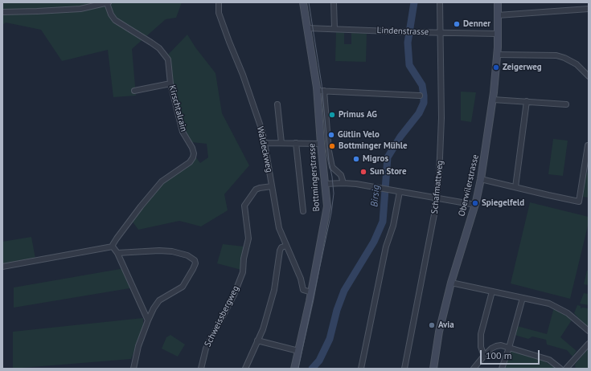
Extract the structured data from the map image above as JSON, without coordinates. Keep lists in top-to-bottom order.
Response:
{
  "streets": {
    "main road": ["Bottmingerstrasse", "Oberwilerstrasse"],
    "street": [
      "Lindenstrasse",
      "Kirschtalrain",
      "Waldeckweg",
      "Schafmattweg",
      "Schweissbergweg"
    ]
  },
  "crossings": [
    ["Lindenstrasse", "Bottmingerstrasse"],
    ["Lindenstrasse", "Oberwilerstrasse"],
    ["Lindenstrasse", "Schafmattweg"],
    ["Waldeckweg", "Bottmingerstrasse"],
    ["Waldeckweg", "Schweissbergweg"]
  ],
  "water": ["Birsig"],
  "places": [
    "Denner",
    "Zeigerweg",
    "Primus AG",
    "Gütlin Velo",
    "Bottminger Mühle",
    "Migros",
    "Sun Store",
    "Spiegelfeld",
    "Avia"
  ],
  "scale_bar": "100 m"
}
